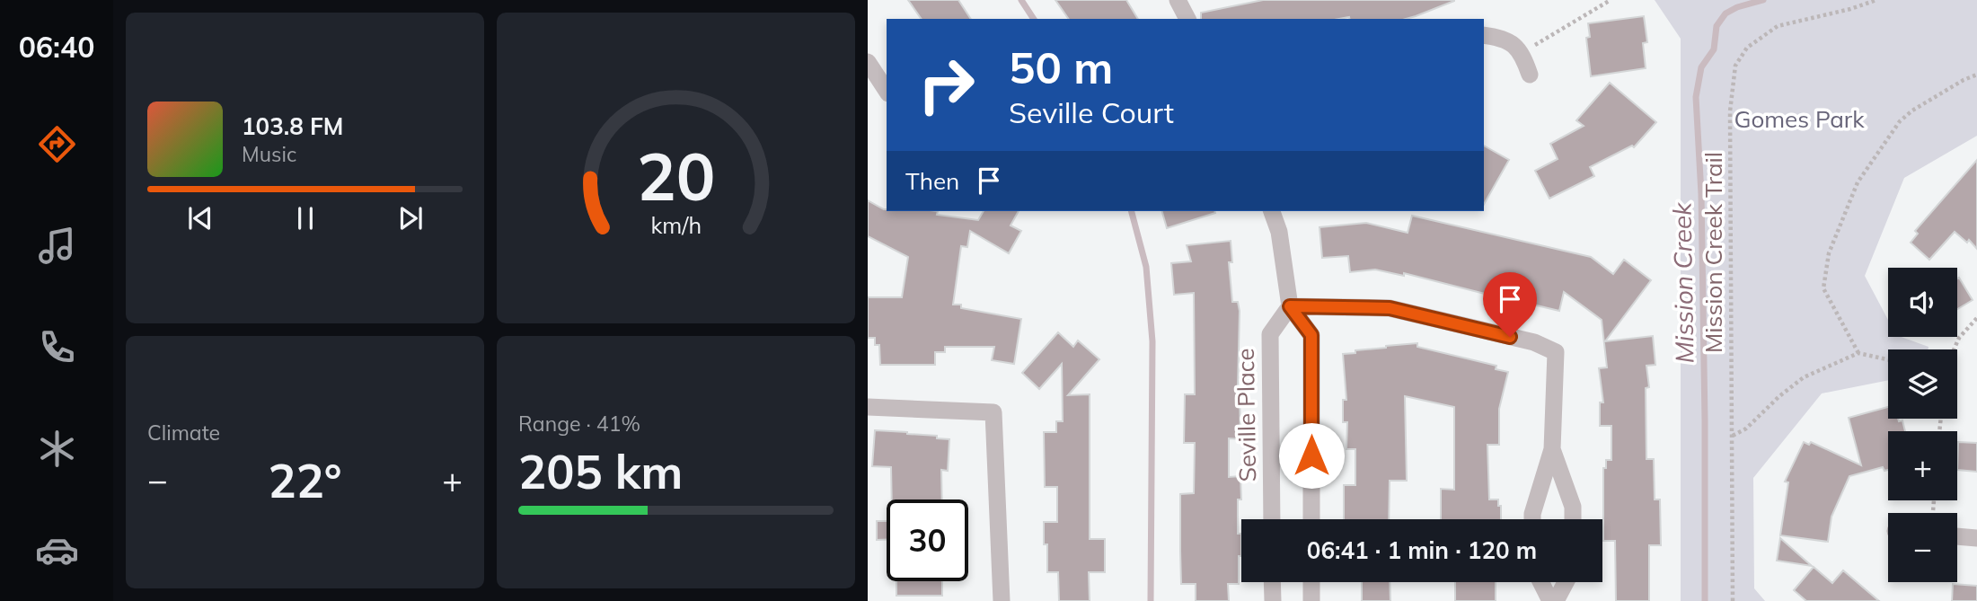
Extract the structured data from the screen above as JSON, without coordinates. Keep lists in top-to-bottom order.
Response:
{
  "streets": {
    "street": ["Seville Place"],
    "path": ["Mission Creek Trail"]
  },
  "water": ["Mission Creek"],
  "parks": ["Gomes Park"],
  "page": {
    "tabs": "06:40",
    "turn": ["50 m", "Seville Court"],
    "song": ["103.8 FM", "Music"],
    "then": "Then",
    "map_buttons": ["+", "−"],
    "tile": [
      "Climate",
      ["Range · 41%", "205 km"]
    ],
    "heat": ["−", "22°", "+"],
    "limit": "30",
    "trip": "06:41 · 1 min · 120 m",
    "gauge": ["20", "km/h"]
  }
}
